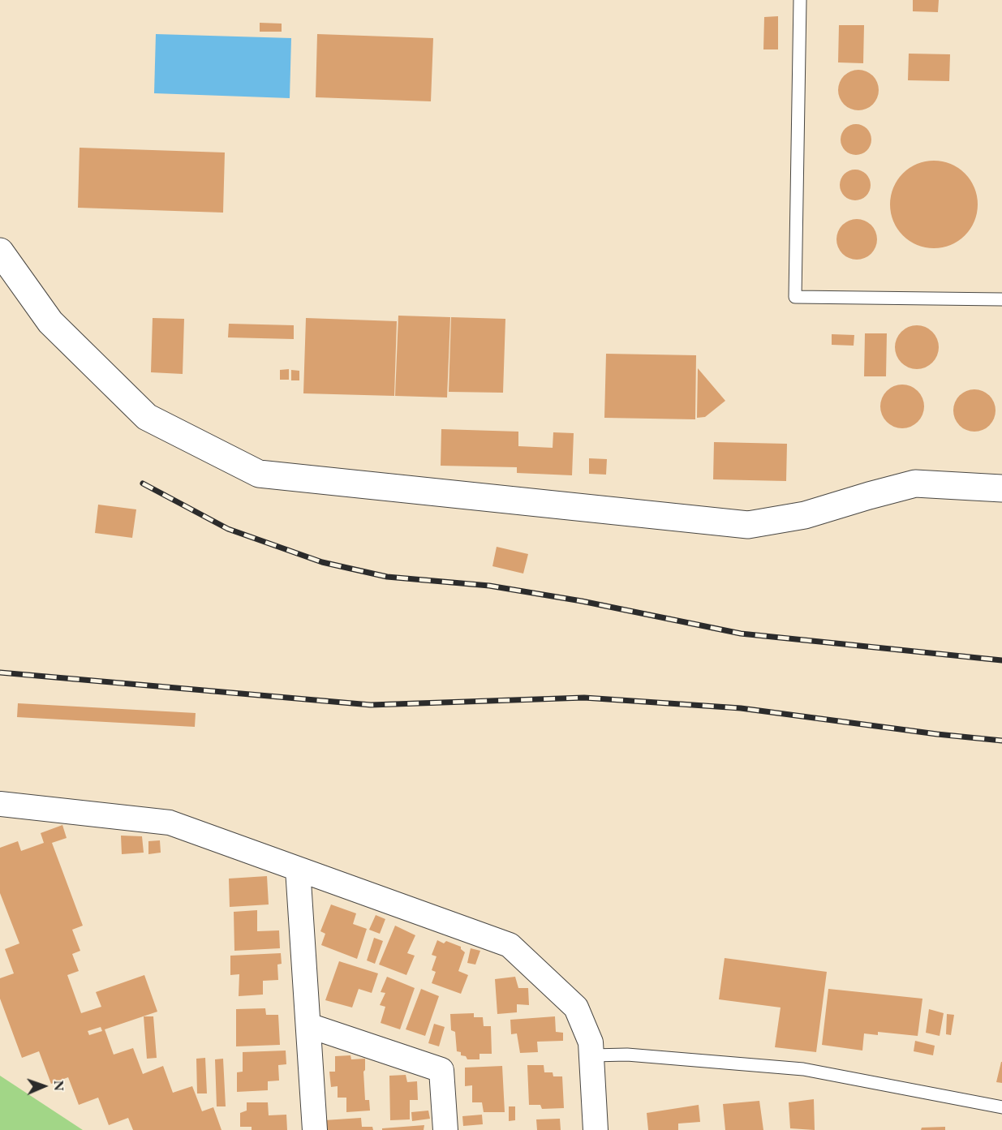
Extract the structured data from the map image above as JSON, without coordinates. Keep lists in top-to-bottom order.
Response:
{
  "north": "right"
}
